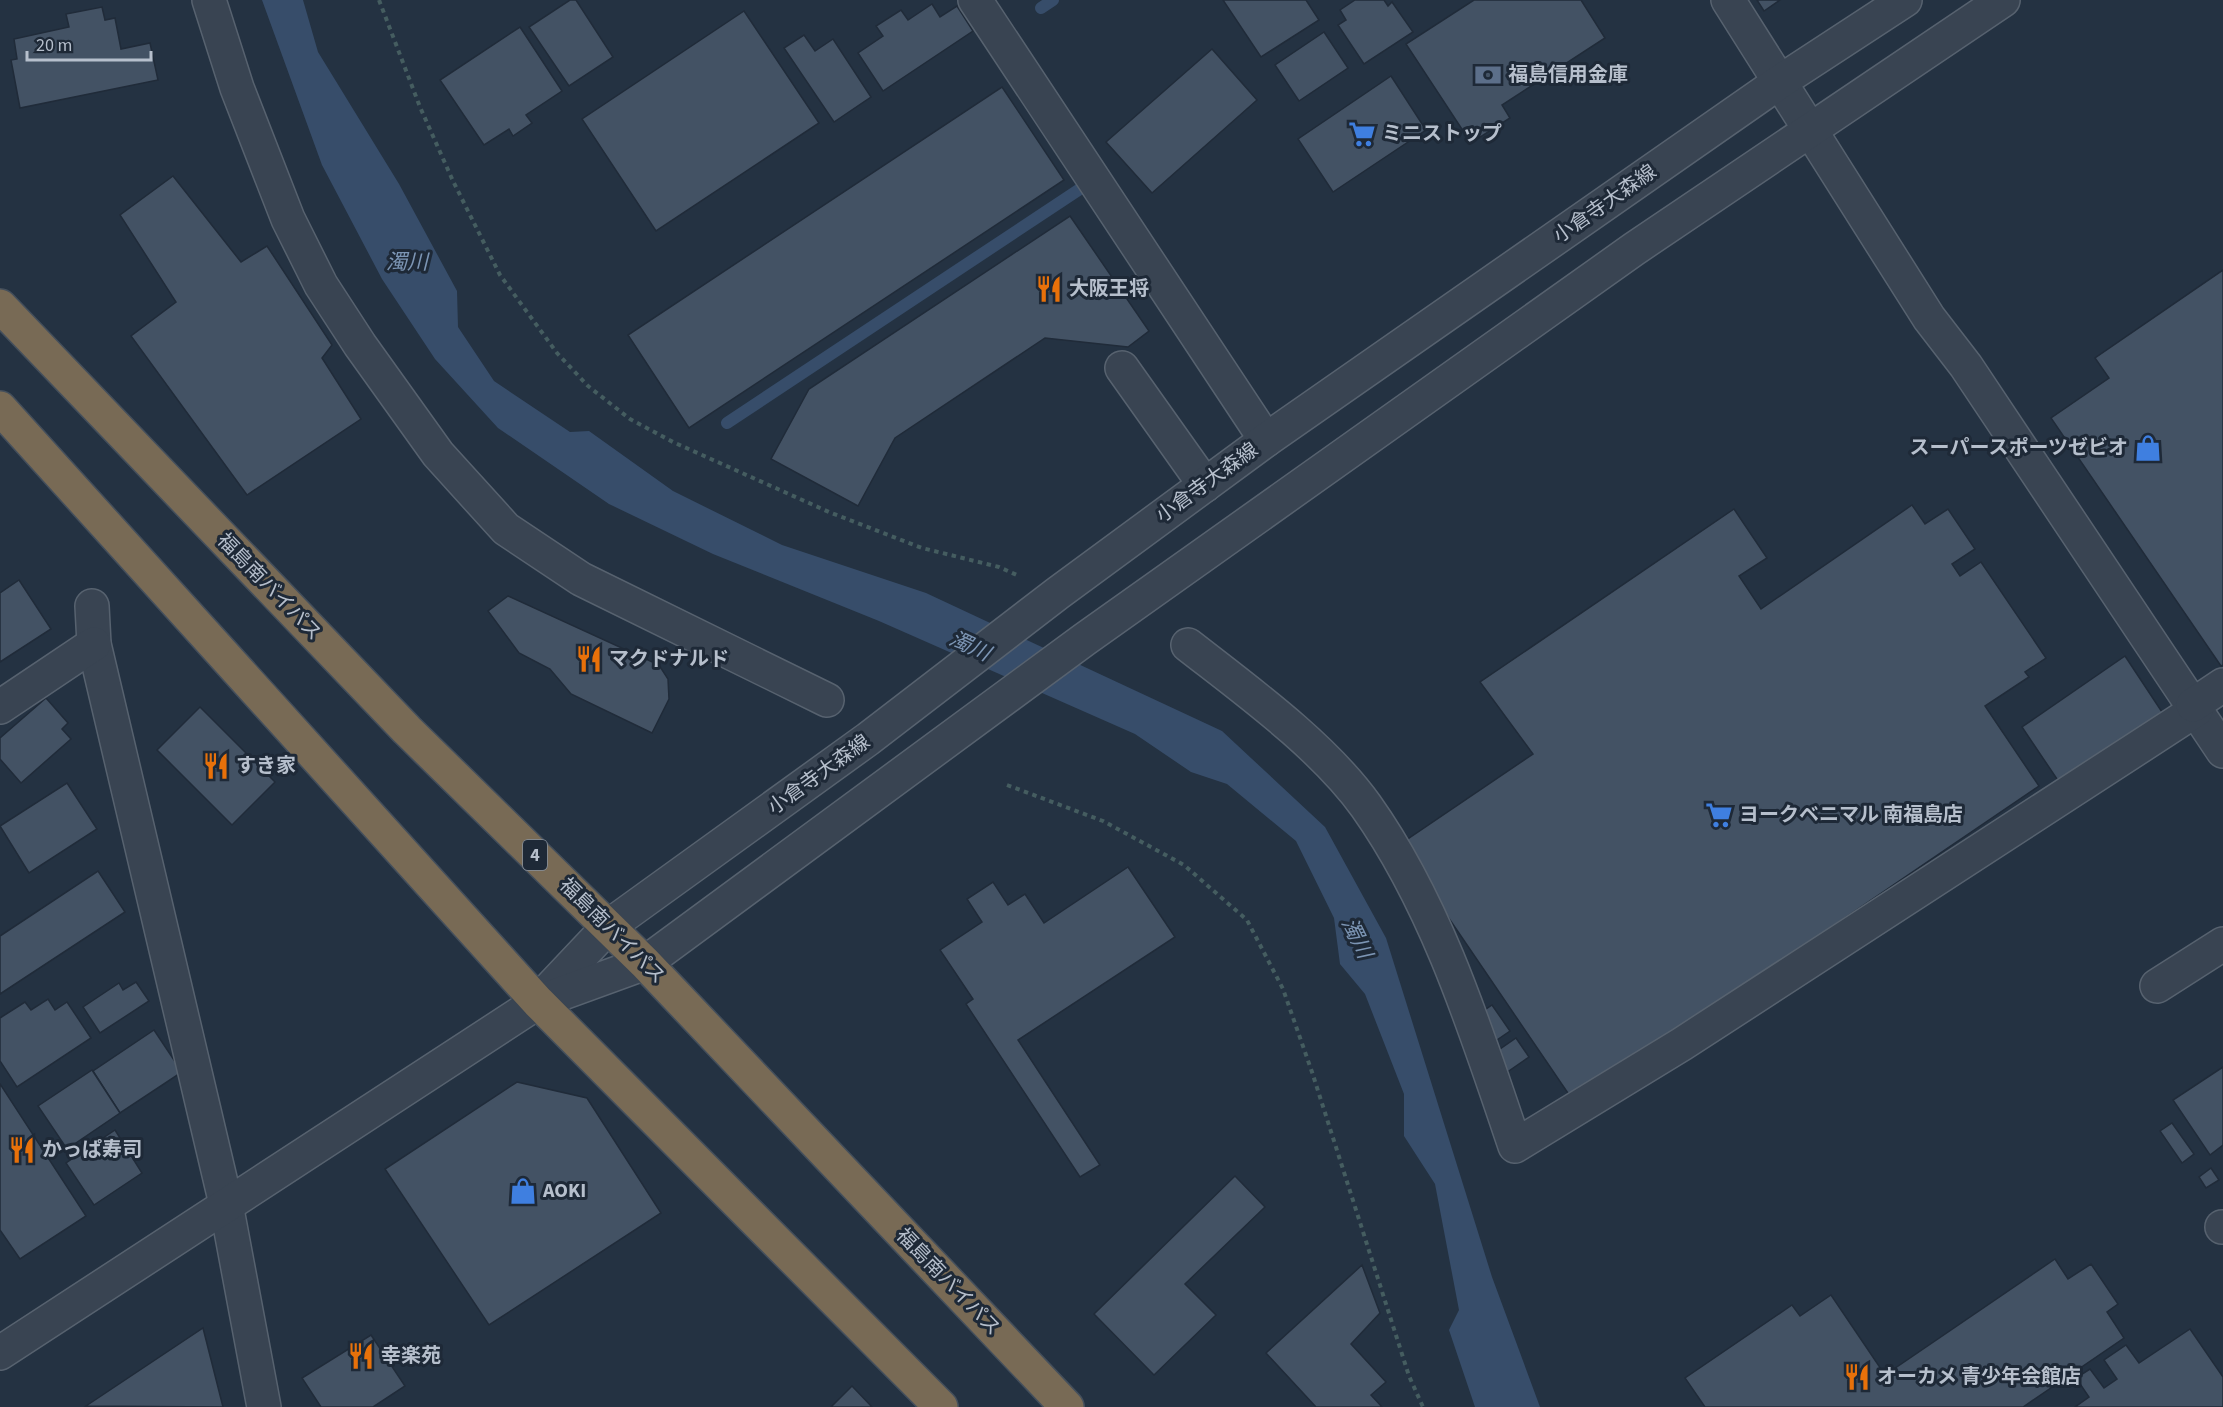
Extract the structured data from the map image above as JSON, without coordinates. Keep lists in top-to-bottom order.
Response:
{
  "streets": {
    "highway": ["福島南バイパス", "4"],
    "street": ["小倉寺大森線"]
  },
  "crossings": [
    ["小倉寺大森線", "福島南バイパス"]
  ],
  "water": ["濁川"],
  "places": {
    "bank": ["福島信用金庫"],
    "supermarket": ["ミニストップ", "ヨークベニマル 南福島店"],
    "restaurant": [
      "大阪王将",
      "マクドナルド",
      "すき家",
      "かっぱ寿司",
      "幸楽苑",
      "オーカメ 青少年会館店"
    ],
    "shop": ["スーパースポーツゼビオ", "AOKI"]
  },
  "scale_bar": "20 m"
}
